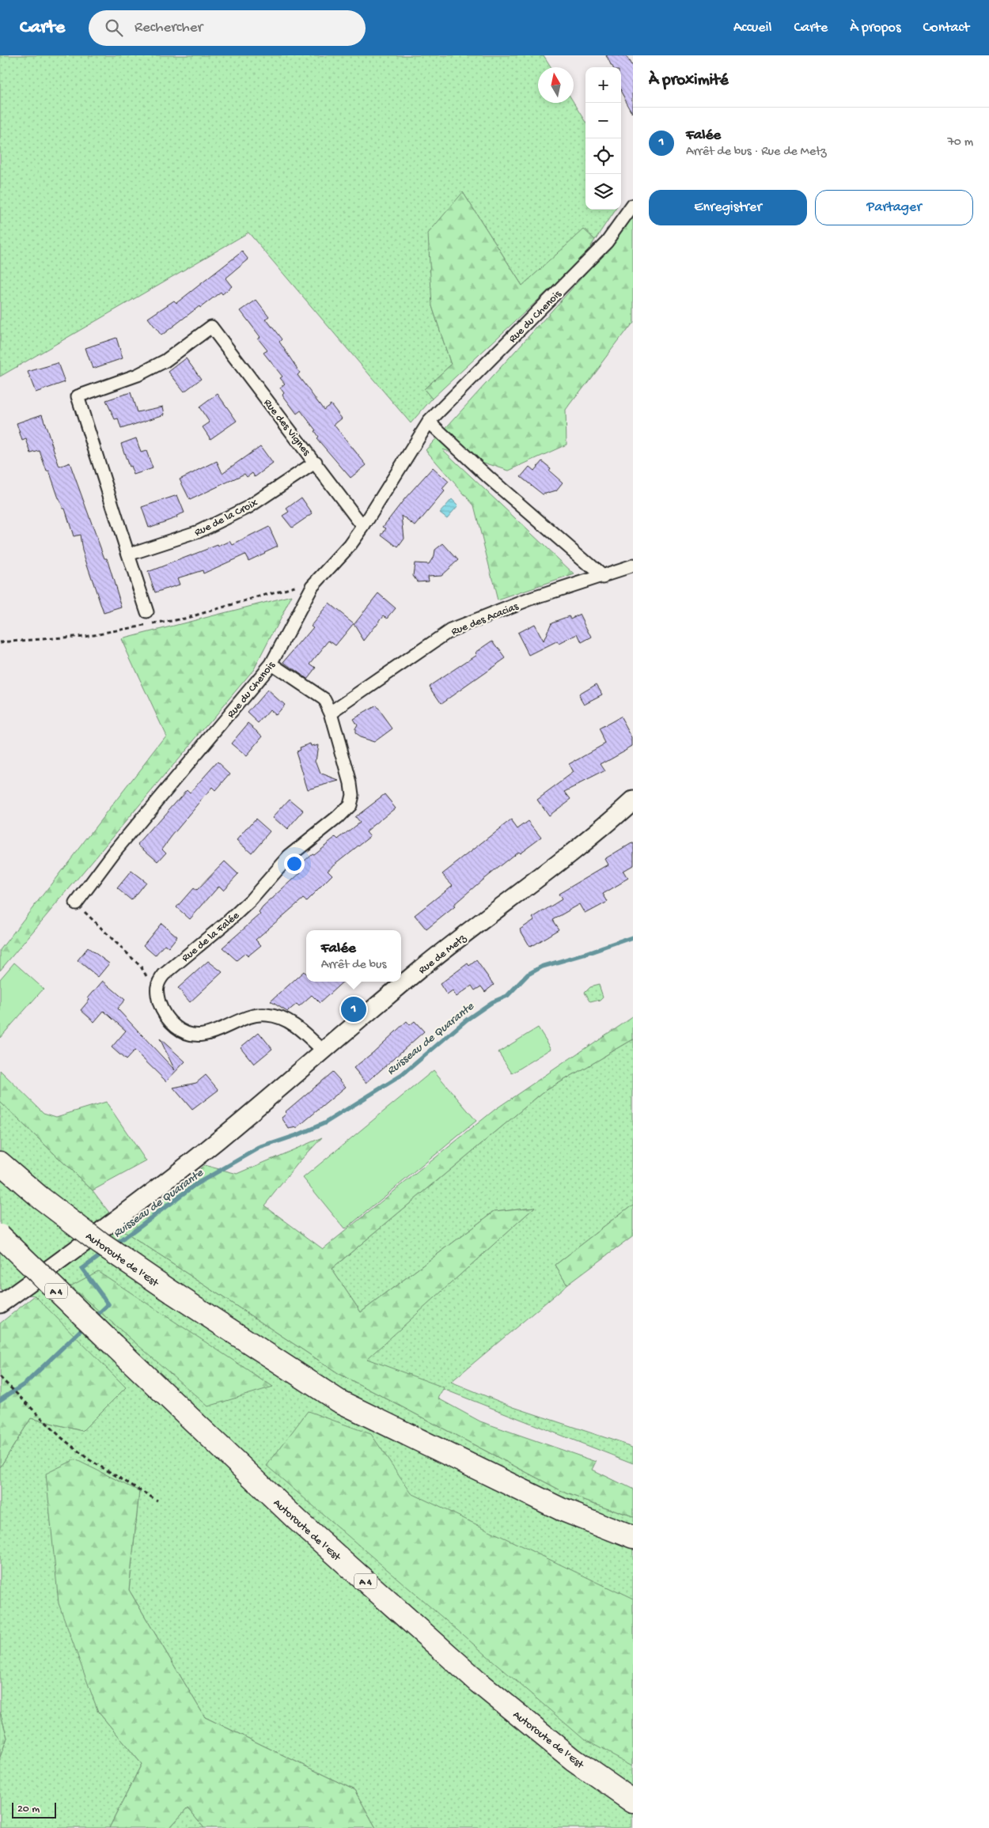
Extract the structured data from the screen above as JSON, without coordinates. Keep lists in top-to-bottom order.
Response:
{
  "streets": {
    "highway": ["Autoroute de l’Est", "A 4"],
    "main road": ["Rue de Metz"],
    "street": [
      "Rue du Chenois",
      "Rue des Vignes",
      "Rue de la Croix",
      "Rue des Acacias",
      "Rue de la Falée"
    ]
  },
  "crossings": [
    ["Rue du Chenois", "Rue des Vignes"],
    ["Rue du Chenois", "Rue de la Falée"],
    ["Rue des Vignes", "Rue de la Croix"],
    ["Rue des Acacias", "Rue de la Falée"]
  ],
  "water": ["Ruisseau de Quarante"],
  "scale_bar": "20 m",
  "north": "top",
  "page": {
    "header": "Carte",
    "search": "Rechercher",
    "nav": [
      "Accueil",
      "Carte",
      "À propos",
      "Contact"
    ],
    "heading": "À proximité",
    "map_buttons": ["+", "−"],
    "list": [
      {
        "mark": "1",
        "name": "Falée",
        "note": "Arrêt de bus · Rue de Metz",
        "value": "70 m"
      }
    ],
    "buttons": ["Enregistrer", "Partager"],
    "popup": ["Falée", "Arrêt de bus"],
    "pins": "1",
    "scale": "20 m"
  }
}
